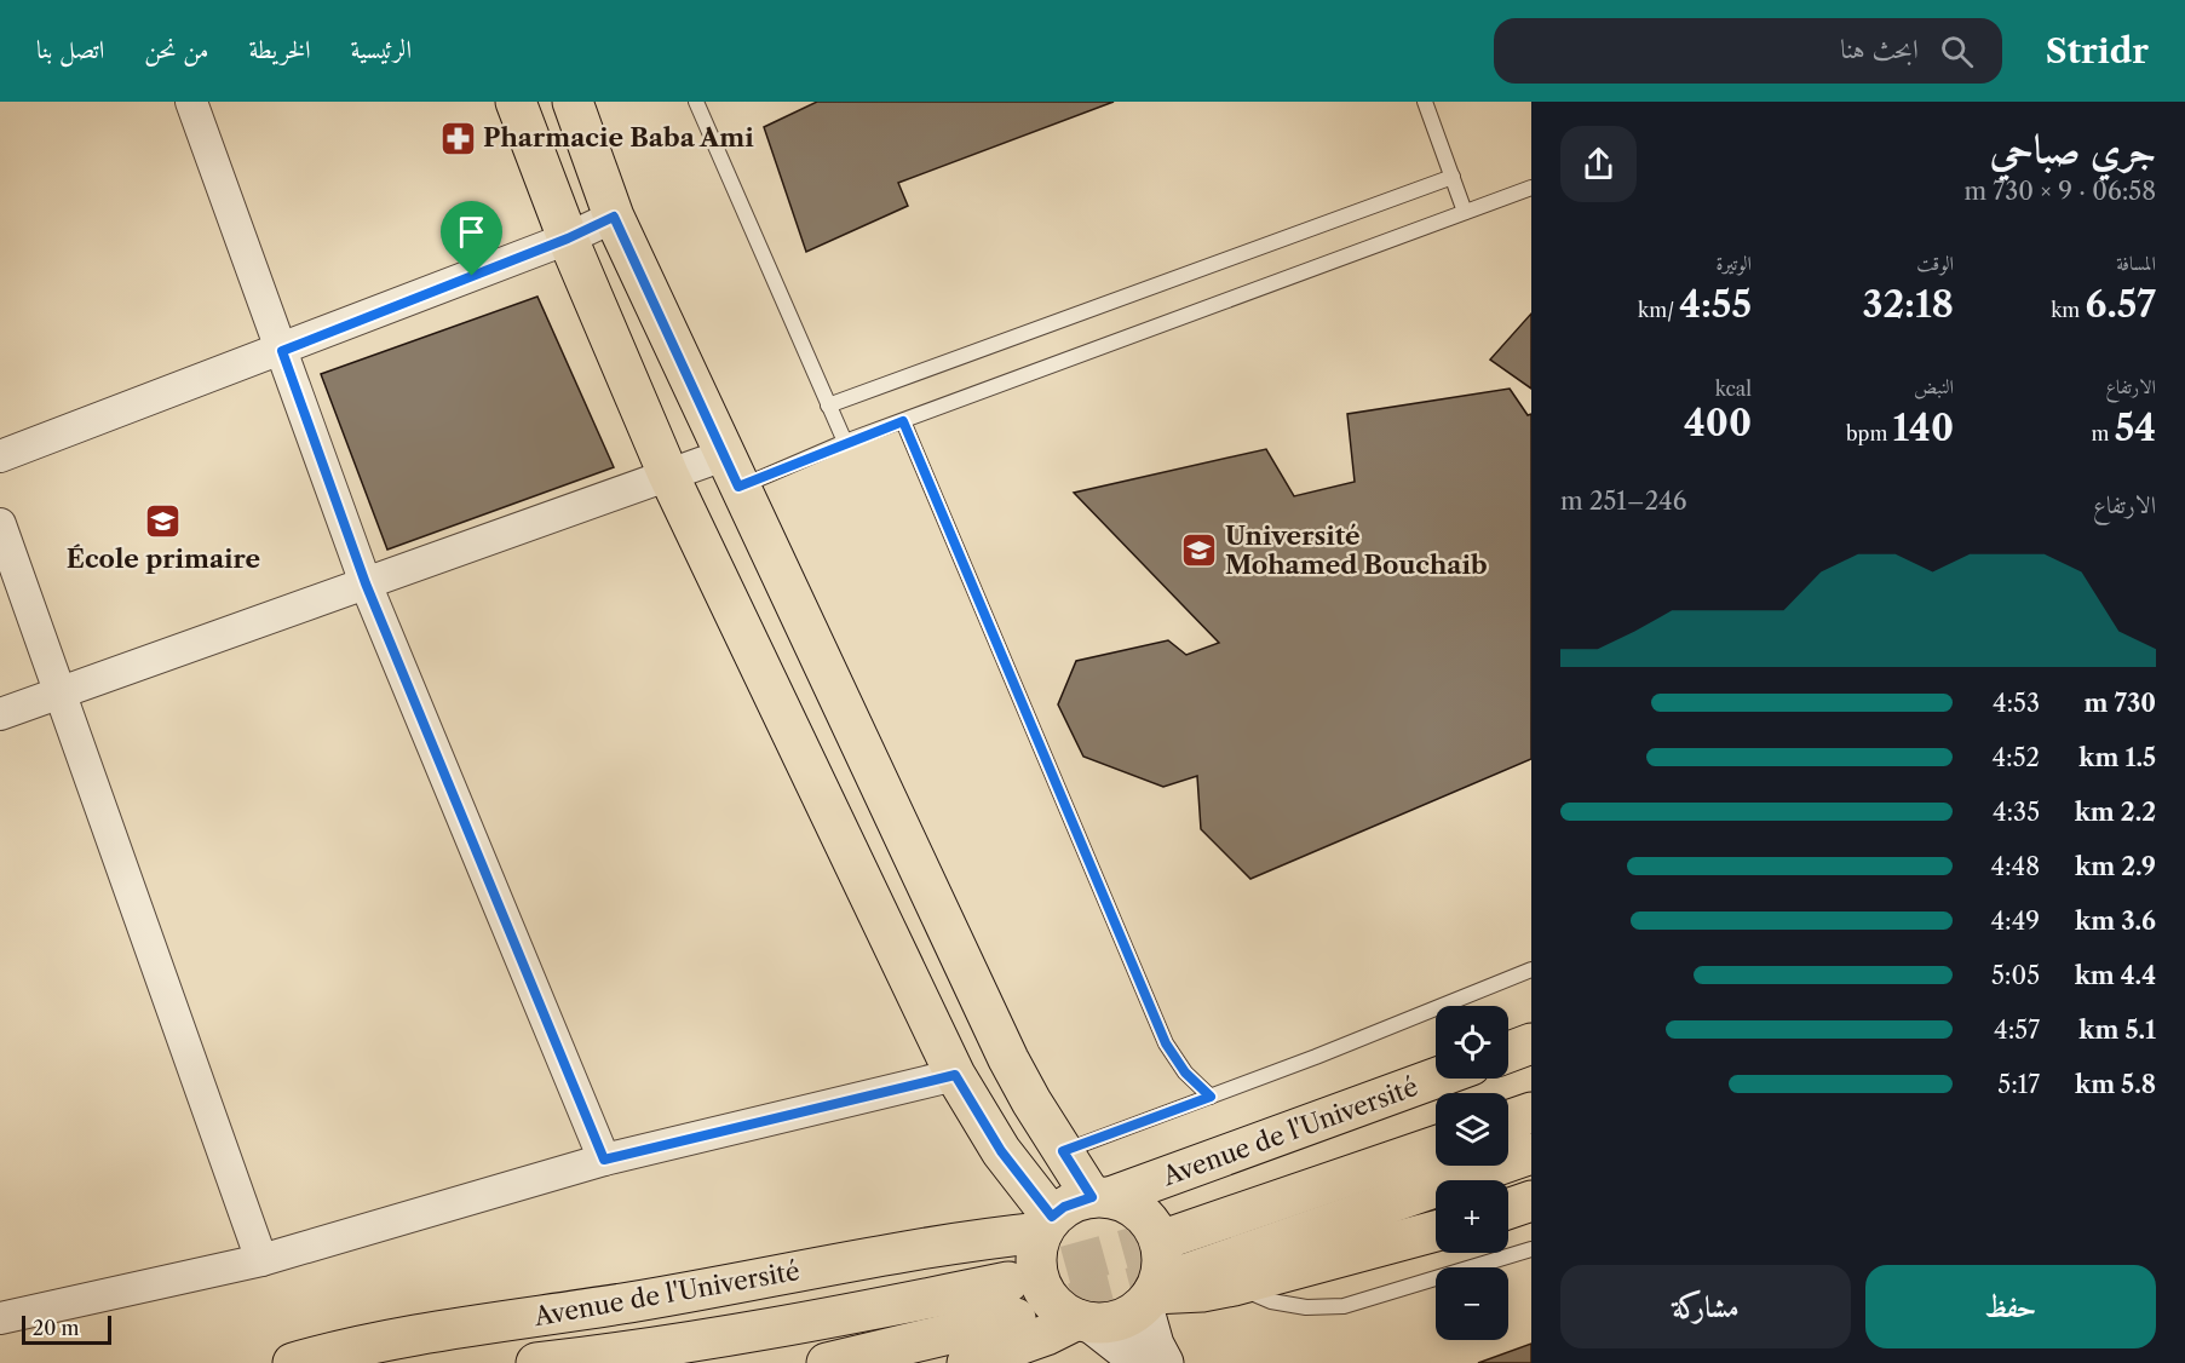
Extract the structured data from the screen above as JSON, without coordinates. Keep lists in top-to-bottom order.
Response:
{
  "streets": {
    "main road": ["Avenue de l'Université"]
  },
  "places": {
    "pharmacy": ["Pharmacie Baba Ami"],
    "school or university": ["École primaire", "Université Mohamed Bouchaib"]
  },
  "scale_bar": "20 m",
  "page": {
    "header": "Stridr",
    "search": "ابحث هنا",
    "nav": [
      "الرئيسية",
      "الخريطة",
      "من نحن",
      "اتصل بنا"
    ],
    "heading": ["جري صباحي", "06:58 · 9 × 730 m"],
    "stats": [
      ["المسافة", "6.57 km"],
      ["الوقت", "32:18"],
      ["الوتيرة", "4:55 /km"],
      ["الارتفاع", "54 m"],
      ["النبض", "140 bpm"],
      ["kcal", "400"]
    ],
    "chart": ["الارتفاع", "246–251 m"],
    "list": [
      {
        "name": "730 m",
        "note": "4:53"
      },
      {
        "name": "1.5 km",
        "note": "4:52"
      },
      {
        "name": "2.2 km",
        "note": "4:35"
      },
      {
        "name": "2.9 km",
        "note": "4:48"
      },
      {
        "name": "3.6 km",
        "note": "4:49"
      },
      {
        "name": "4.4 km",
        "note": "5:05"
      },
      {
        "name": "5.1 km",
        "note": "4:57"
      },
      {
        "name": "5.8 km",
        "note": "5:17"
      }
    ],
    "map_buttons": ["+", "−"],
    "buttons": ["حفظ", "مشاركة"],
    "scale": "20 m"
  }
}
